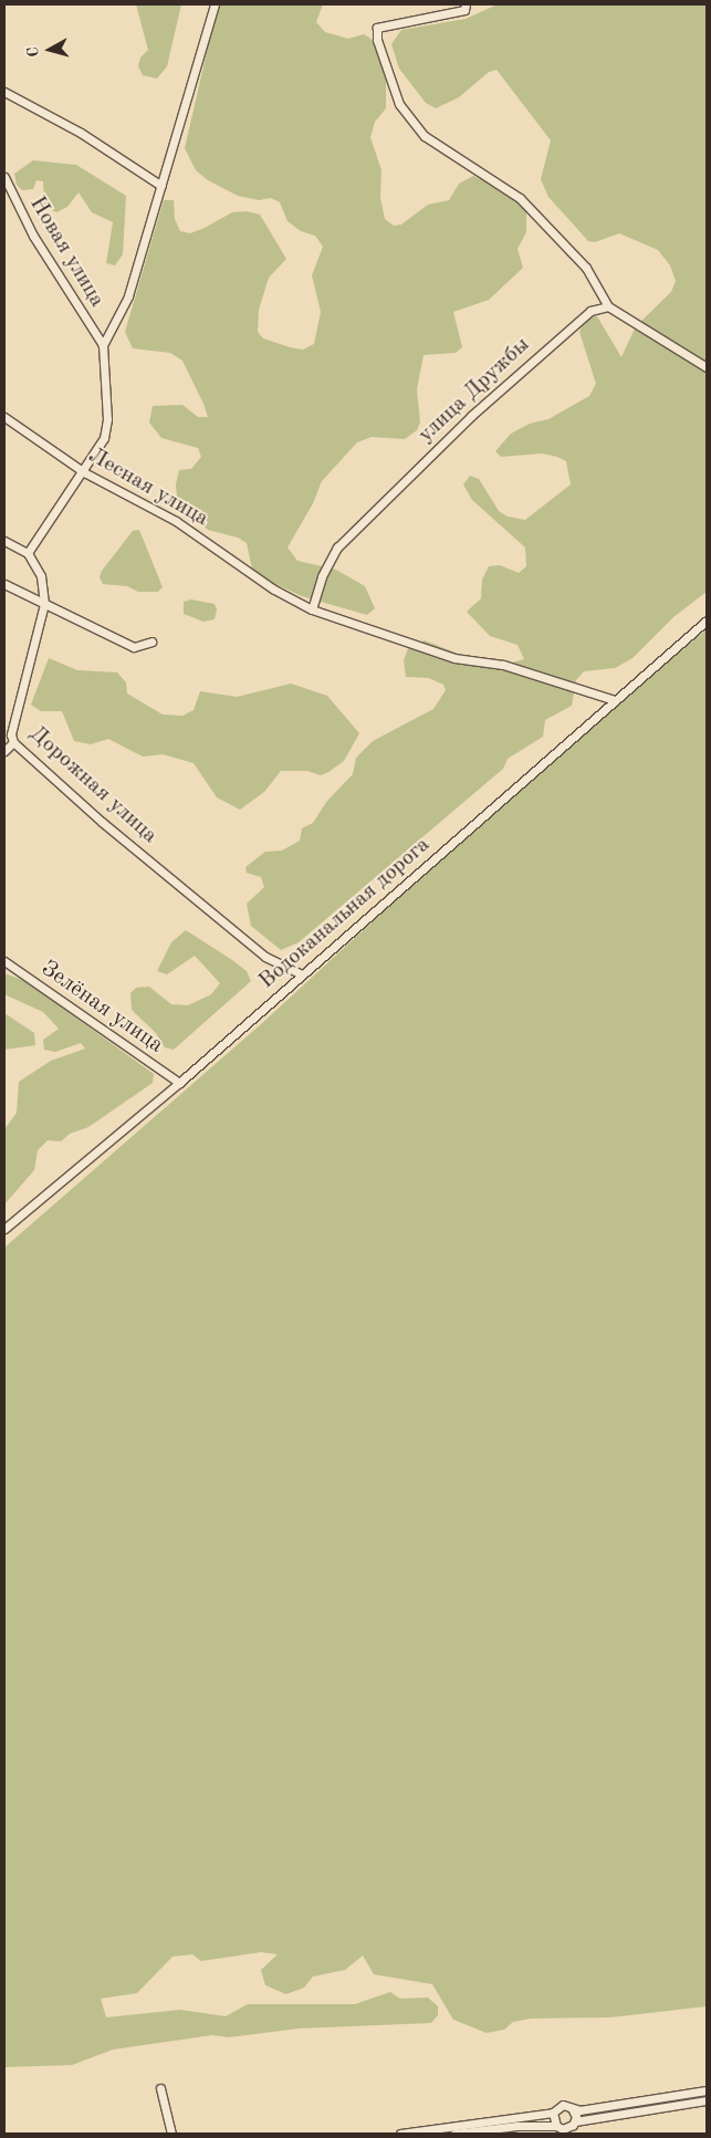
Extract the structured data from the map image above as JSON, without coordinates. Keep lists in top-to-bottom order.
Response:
{
  "streets": {
    "street": [
      "Новая улица",
      "улица Дружбы",
      "Лесная улица",
      "Дорожная улица",
      "Водоканальная дорога",
      "Зелёная улица"
    ]
  },
  "crossings": [
    ["улица Дружбы", "Лесная улица"],
    ["Лесная улица", "Водоканальная дорога"],
    ["Дорожная улица", "Водоканальная дорога"],
    ["Водоканальная дорога", "Зелёная улица"]
  ],
  "north": "left"
}
